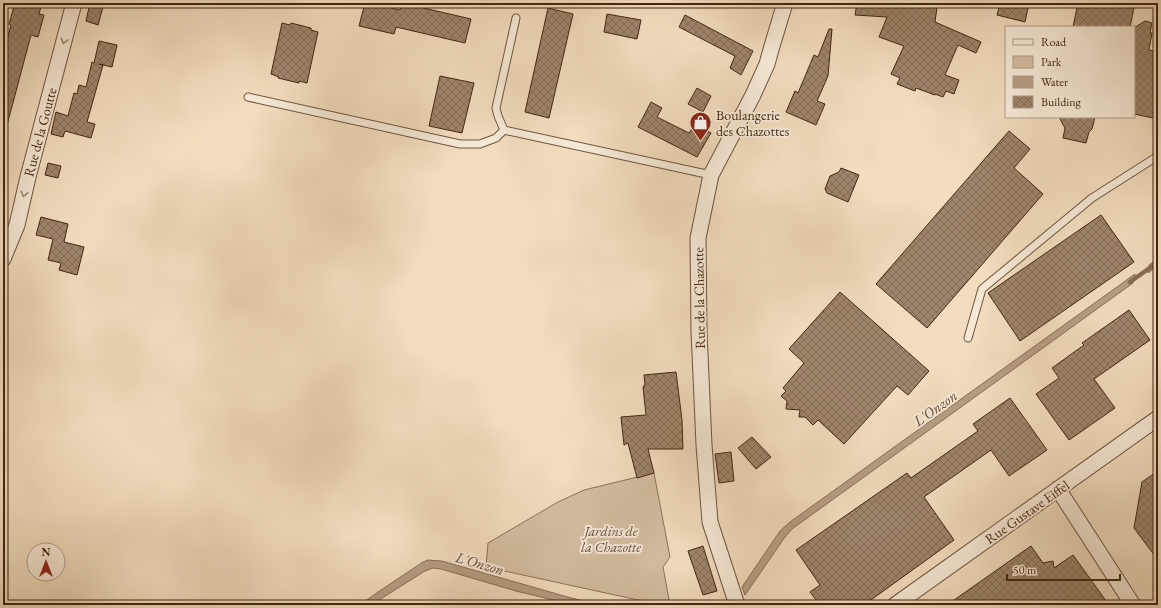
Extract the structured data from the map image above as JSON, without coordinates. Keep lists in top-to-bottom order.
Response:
{
  "streets": {
    "street": ["Rue de la Goutte", "Rue de la Chazotte", "Rue Gustave Eiffel"]
  },
  "one_way": ["Rue de la Goutte"],
  "water": ["L'Onzon"],
  "parks": ["Jardins de la Chazotte"],
  "places": {
    "shop": ["Boulangerie des Chazottes"]
  },
  "legend": [
    "Road",
    "Park",
    "Water",
    "Building"
  ],
  "scale_bar": "50 m",
  "north": "top"
}
